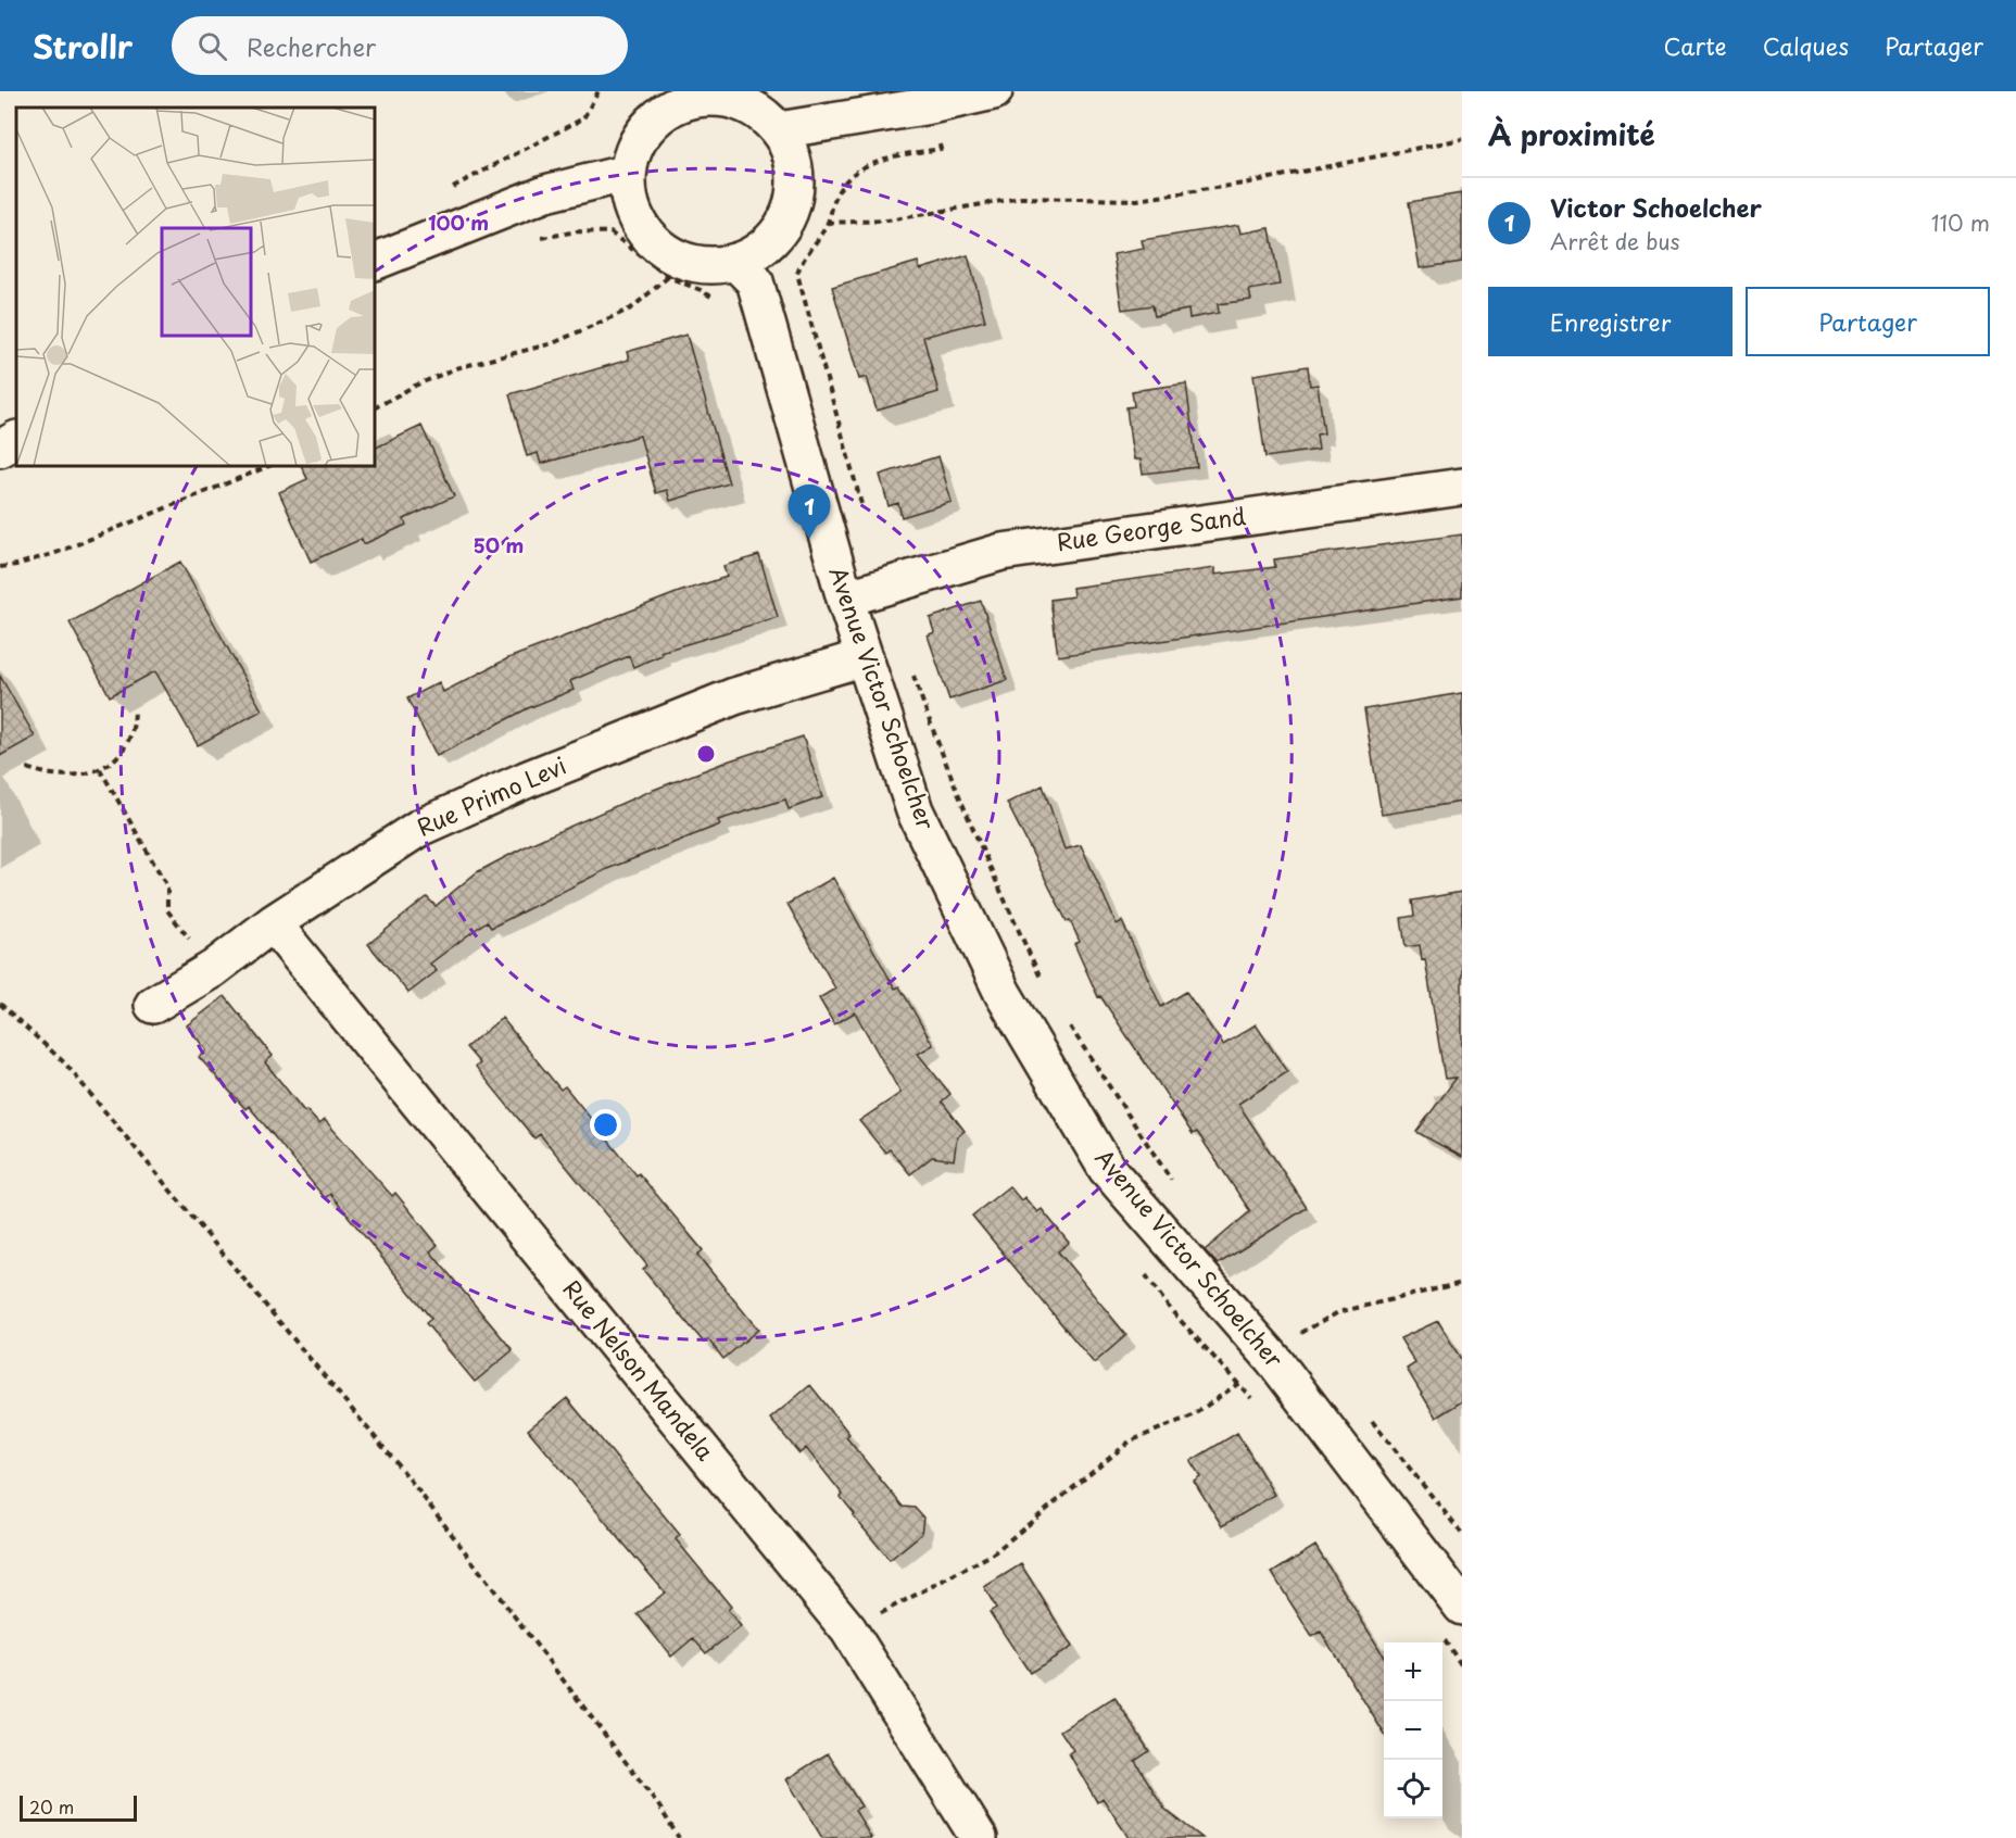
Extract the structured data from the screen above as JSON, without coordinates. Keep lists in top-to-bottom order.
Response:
{
  "streets": {
    "street": [
      "Rue George Sand",
      "Avenue Victor Schoelcher",
      "Rue Primo Levi",
      "Rue Nelson Mandela"
    ]
  },
  "crossings": [
    ["Rue George Sand", "Avenue Victor Schoelcher"],
    ["Avenue Victor Schoelcher", "Rue Primo Levi"],
    ["Rue Primo Levi", "Rue Nelson Mandela"]
  ],
  "scale_bar": "20 m",
  "page": {
    "header": "Strollr",
    "search": "Rechercher",
    "nav": ["Carte", "Calques", "Partager"],
    "heading": "À proximité",
    "list": [
      {
        "mark": "1",
        "name": "Victor Schoelcher",
        "note": "Arrêt de bus",
        "value": "110 m"
      }
    ],
    "buttons": ["Enregistrer", "Partager"],
    "pins": "1",
    "map_buttons": ["+", "−"],
    "scale": "20 m"
  },
  "rings": ["100 m", "50 m"]
}
